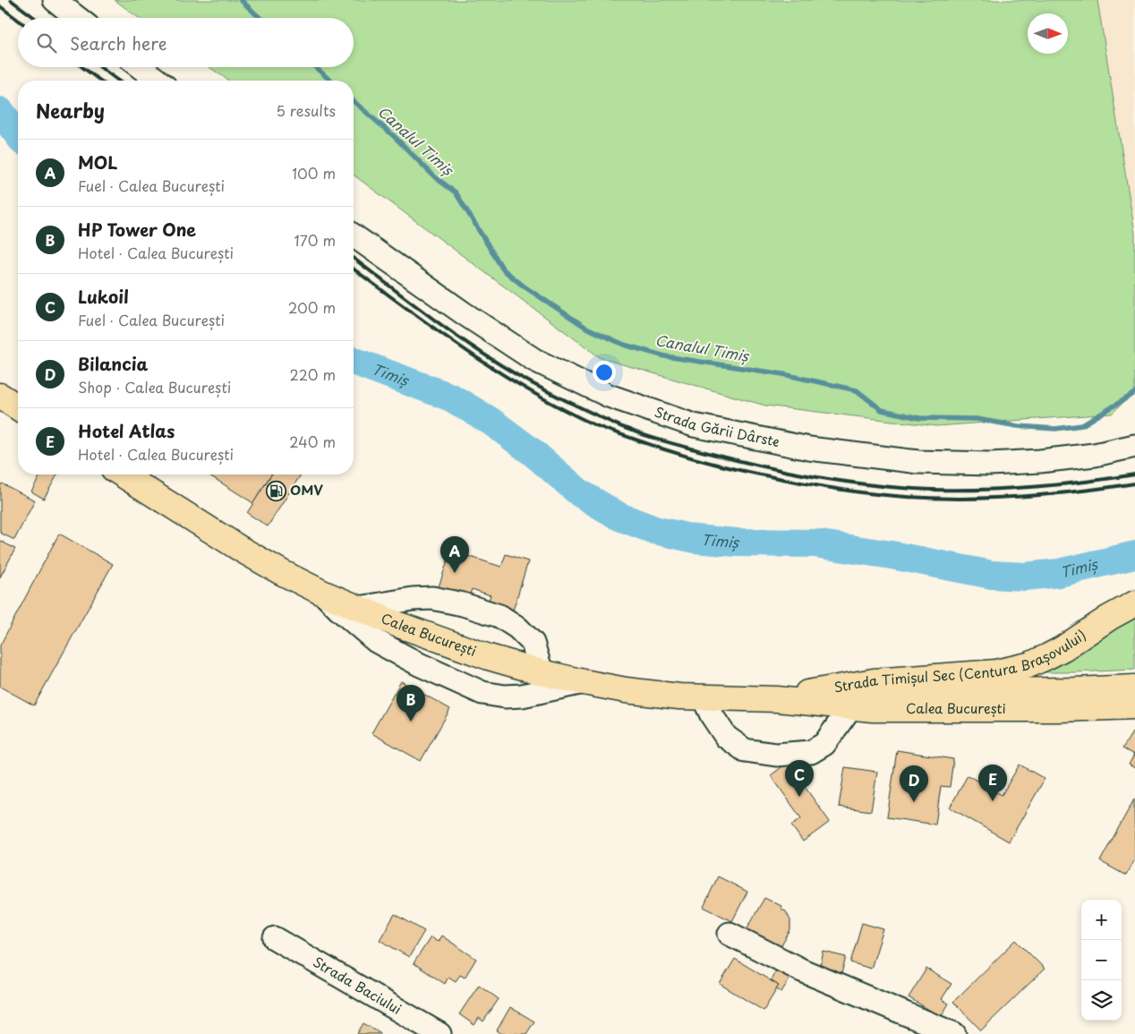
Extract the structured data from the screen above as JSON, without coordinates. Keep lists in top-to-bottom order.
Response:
{
  "streets": {
    "main road": ["Calea București", "Strada Timișul Sec (Centura Brașovului)"],
    "street": ["Strada Gării Dârste", "Strada Baciului"]
  },
  "crossings": [
    ["Calea București", "Strada Timișul Sec (Centura Brașovului)"]
  ],
  "water": ["Canalul Timiș", "Timiș"],
  "places": {
    "fuel station": ["OMV"]
  },
  "north": "right",
  "page": {
    "search": "Search here",
    "heading": ["Nearby", "5 results"],
    "list": [
      {
        "mark": "A",
        "name": "MOL",
        "note": "Fuel · Calea București",
        "value": "100 m"
      },
      {
        "mark": "B",
        "name": "HP Tower One",
        "note": "Hotel · Calea București",
        "value": "170 m"
      },
      {
        "mark": "C",
        "name": "Lukoil",
        "note": "Fuel · Calea București",
        "value": "200 m"
      },
      {
        "mark": "D",
        "name": "Bilancia",
        "note": "Shop · Calea București",
        "value": "220 m"
      },
      {
        "mark": "E",
        "name": "Hotel Atlas",
        "note": "Hotel · Calea București",
        "value": "240 m"
      }
    ],
    "pins": [
      "A",
      "B",
      "C",
      "E",
      "D"
    ],
    "map_buttons": ["+", "−"]
  }
}
